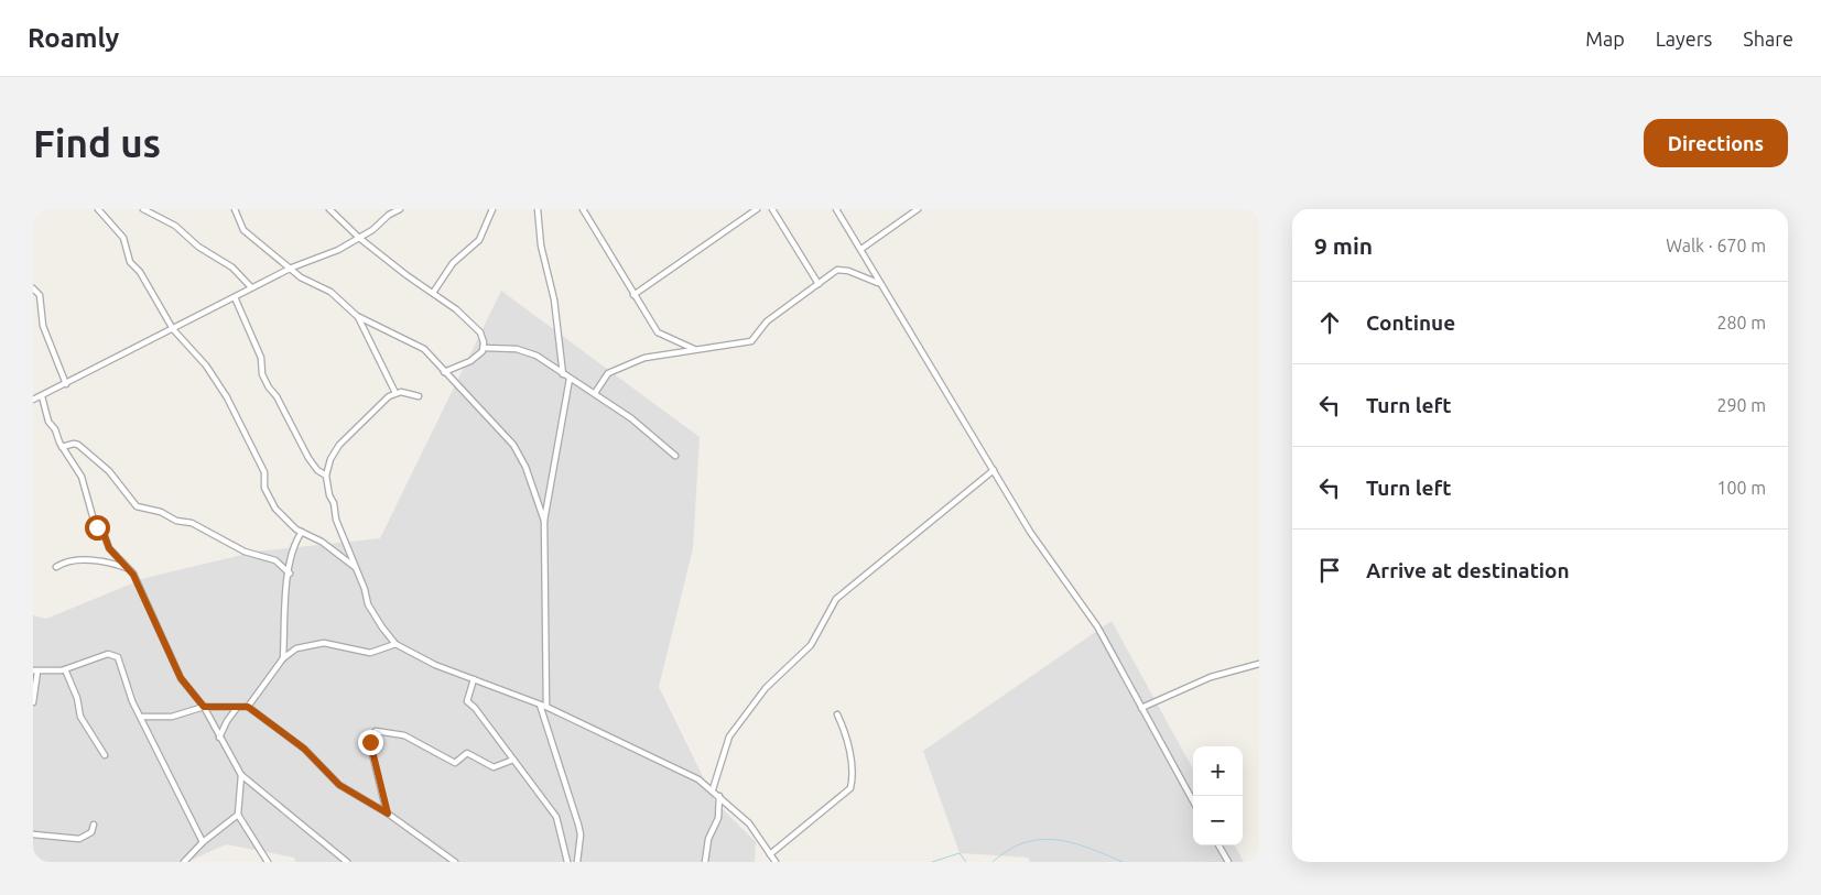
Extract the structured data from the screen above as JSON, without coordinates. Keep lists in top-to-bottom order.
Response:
{
  "page": {
    "header": "Roamly",
    "nav": ["Map", "Layers", "Share"],
    "buttons": "Directions",
    "title": "Find us",
    "heading": ["9 min", "Walk · 670 m"],
    "list": [
      ["Continue", "280 m"],
      ["Turn left", "290 m"],
      ["Turn left", "100 m"],
      "Arrive at destination"
    ],
    "map_buttons": ["+", "−"]
  }
}
